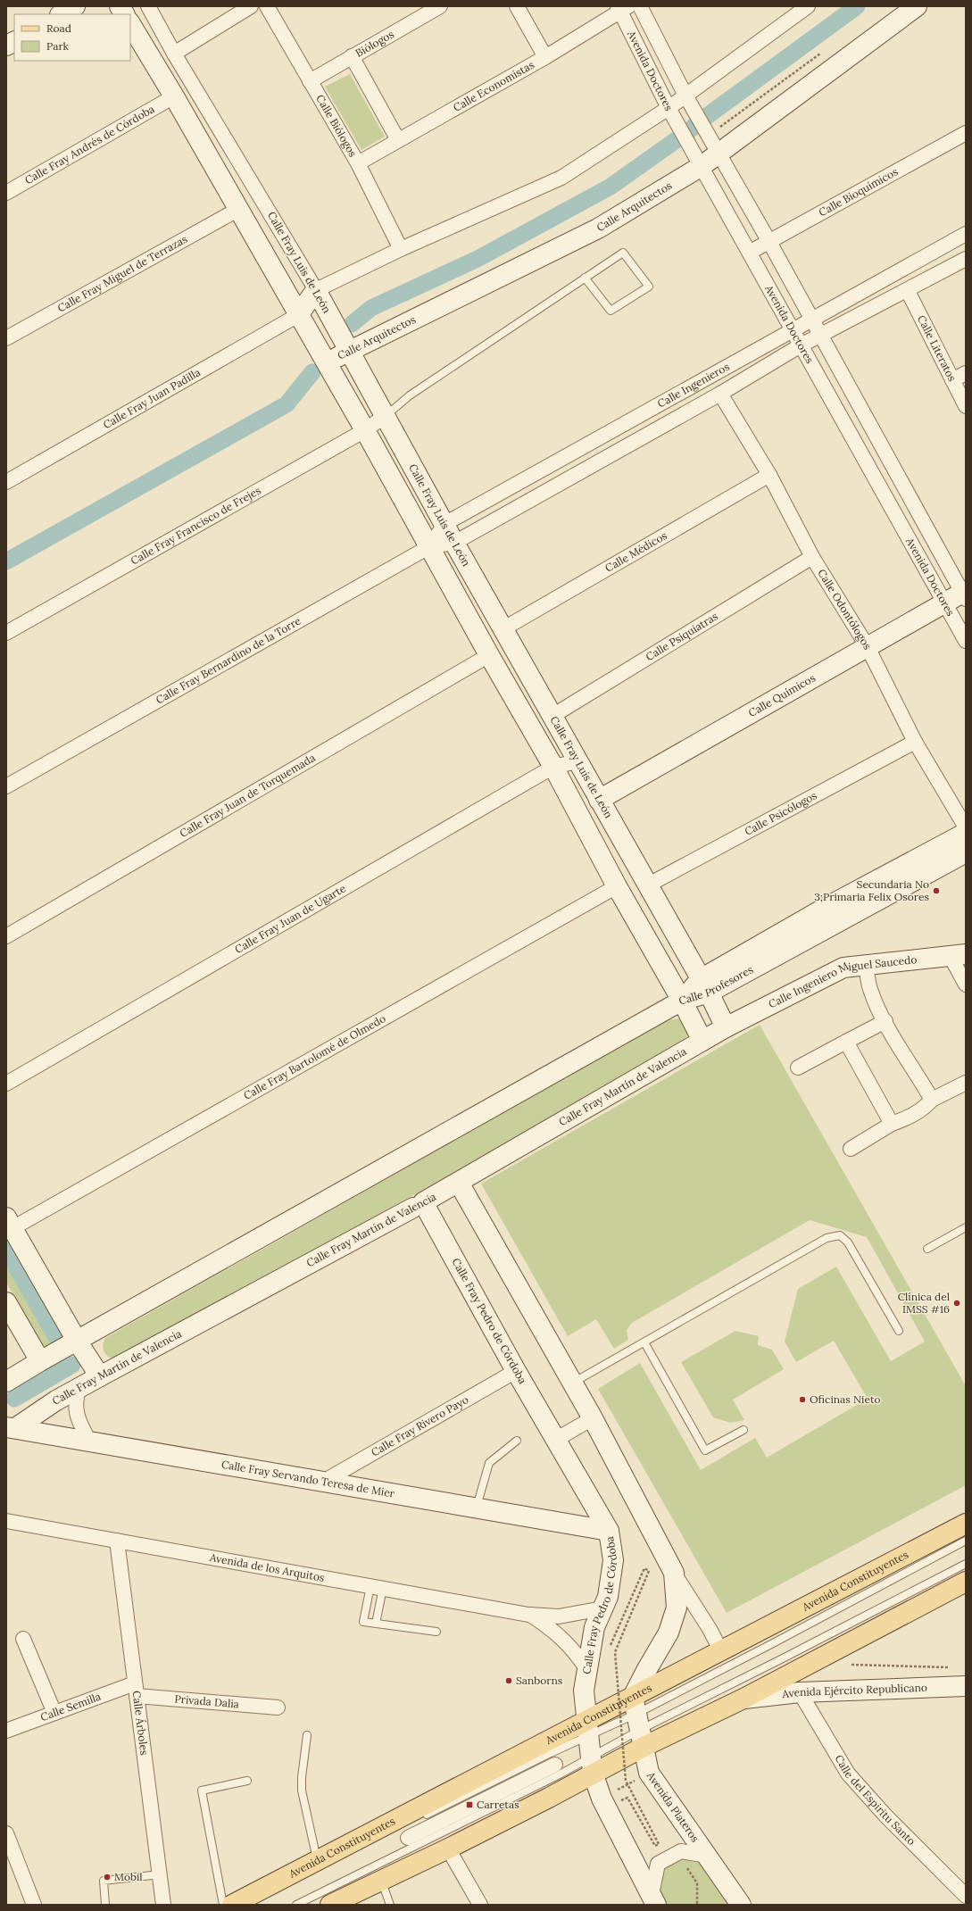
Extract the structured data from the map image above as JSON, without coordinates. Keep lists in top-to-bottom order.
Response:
{
  "streets": {
    "main road": ["Avenida Constituyentes"],
    "street": [
      "Biólogos",
      "Avenida Doctores",
      "Calle Economistas",
      "Calle Biólogos",
      "Calle Fray Andrés de Córdoba",
      "Calle Bioquímicos",
      "Calle Arquitectos",
      "Calle Fray Luis de León",
      "Calle Fray Miguel de Terrazas",
      "Calle Literatos",
      "Calle Ingenieros",
      "Calle Fray Juan Padilla",
      "Calle Fray Francisco de Frejes",
      "Calle Médicos",
      "Calle Odontólogos",
      "Calle Psiquiatras",
      "Calle Fray Bernardino de la Torre",
      "Calle Químicos",
      "Calle Fray Juan de Torquemada",
      "Calle Psicólogos",
      "Calle Fray Juan de Ugarte",
      "Calle Profesores",
      "Calle Ingeniero Miguel Saucedo",
      "Calle Fray Bartolomé de Olmedo",
      "Calle Fray Martín de Valencia",
      "Calle Fray Pedro de Córdoba",
      "Calle Fray Rivero Payo",
      "Calle Fray Servando Teresa de Mier",
      "Avenida de los Arquitos",
      "Avenida Ejército Republicano",
      "Privada Dalia",
      "Calle Semilla",
      "Calle Árboles",
      "Calle del Espiritu Santo",
      "Avenida Plateros"
    ]
  },
  "crossings": [
    ["Biólogos", "Calle Biólogos"],
    ["Avenida Doctores", "Calle Economistas"],
    ["Avenida Doctores", "Calle Bioquímicos"],
    ["Avenida Doctores", "Calle Arquitectos"],
    ["Avenida Doctores", "Calle Ingenieros"],
    ["Avenida Doctores", "Calle Químicos"],
    ["Calle Economistas", "Calle Biólogos"],
    ["Calle Arquitectos", "Calle Fray Luis de León"],
    ["Calle Fray Luis de León", "Calle Ingenieros"],
    ["Calle Fray Luis de León", "Calle Fray Francisco de Frejes"],
    ["Calle Fray Luis de León", "Calle Médicos"],
    ["Calle Fray Luis de León", "Calle Psiquiatras"],
    ["Calle Fray Luis de León", "Calle Fray Bernardino de la Torre"],
    ["Calle Fray Luis de León", "Calle Químicos"],
    ["Calle Fray Luis de León", "Calle Psicólogos"],
    ["Calle Fray Luis de León", "Calle Fray Juan de Ugarte"],
    ["Calle Fray Luis de León", "Calle Profesores"],
    ["Calle Fray Luis de León", "Calle Ingeniero Miguel Saucedo"],
    ["Calle Fray Luis de León", "Calle Fray Martín de Valencia"],
    ["Calle Literatos", "Calle Ingenieros"],
    ["Calle Ingenieros", "Calle Odontólogos"],
    ["Calle Ingenieros", "Calle Fray Bernardino de la Torre"],
    ["Calle Médicos", "Calle Odontólogos"],
    ["Calle Odontólogos", "Calle Psiquiatras"],
    ["Calle Odontólogos", "Calle Químicos"],
    ["Calle Odontólogos", "Calle Psicólogos"],
    ["Calle Ingeniero Miguel Saucedo", "Calle Fray Martín de Valencia"],
    ["Calle Fray Martín de Valencia", "Calle Fray Pedro de Córdoba"],
    ["Calle Fray Martín de Valencia", "Calle Fray Servando Teresa de Mier"],
    ["Calle Fray Pedro de Córdoba", "Calle Fray Rivero Payo"],
    ["Calle Fray Pedro de Córdoba", "Calle Fray Servando Teresa de Mier"],
    ["Calle Fray Pedro de Córdoba", "Avenida de los Arquitos"],
    ["Calle Fray Pedro de Córdoba", "Avenida Constituyentes"],
    ["Calle Fray Rivero Payo", "Calle Fray Servando Teresa de Mier"],
    ["Avenida de los Arquitos", "Calle Árboles"],
    ["Avenida Constituyentes", "Avenida Ejército Republicano"],
    ["Avenida Constituyentes", "Avenida Plateros"],
    ["Avenida Ejército Republicano", "Calle del Espiritu Santo"],
    ["Privada Dalia", "Calle Semilla"],
    ["Privada Dalia", "Calle Árboles"],
    ["Calle Semilla", "Calle Árboles"]
  ],
  "places": {
    "other": [
      "Secundaria No 3;Primaria Felix Osores",
      "Clínica del IMSS #16",
      "Oficinas Nieto",
      "Sanborns",
      "Mobil"
    ],
    "transit": ["Carretas"]
  },
  "legend": ["Road", "Park"]
}
